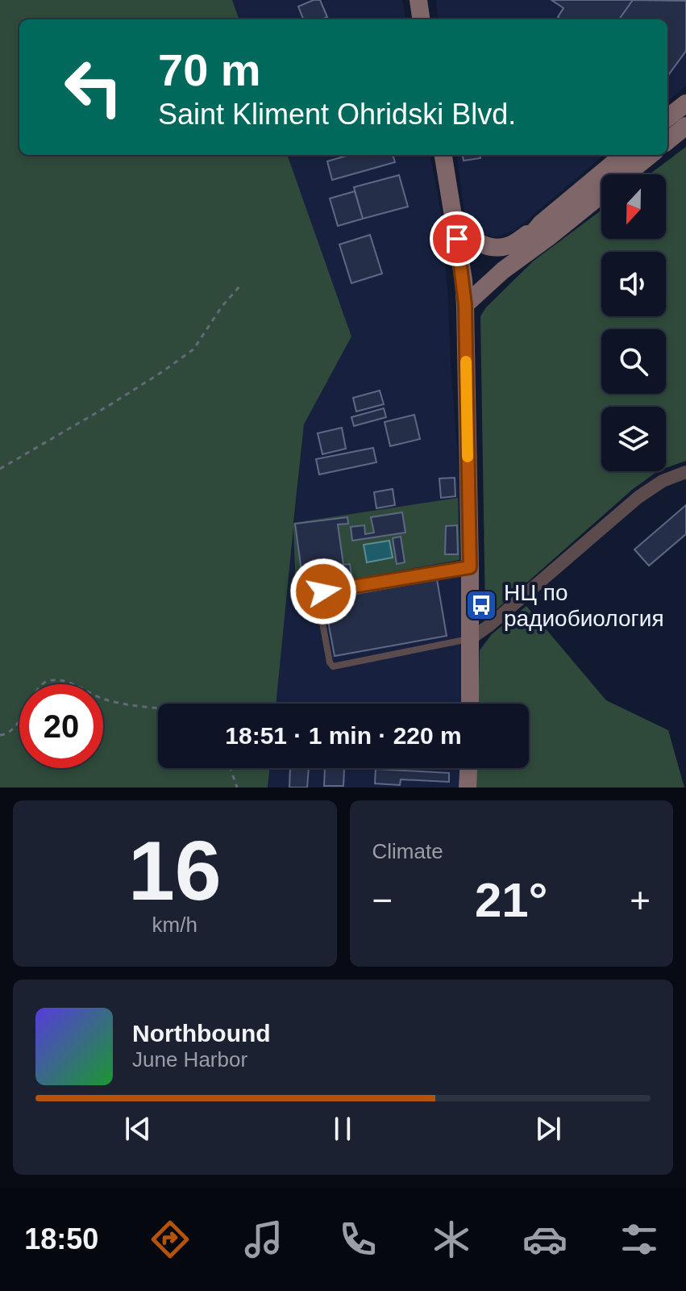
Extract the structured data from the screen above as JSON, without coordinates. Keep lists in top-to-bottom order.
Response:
{
  "places": {
    "bus stop": ["НЦ по радиобиология"]
  },
  "north": "bottom",
  "page": {
    "turn": ["70 m", "Saint Kliment Ohridski Blvd."],
    "limit": "20",
    "trip": "18:51 · 1 min · 220 m",
    "tile": [
      ["16", "km/h"],
      "Climate"
    ],
    "heat": ["−", "21°", "+"],
    "song": ["Northbound", "June Harbor"],
    "tabs": "18:50"
  }
}
